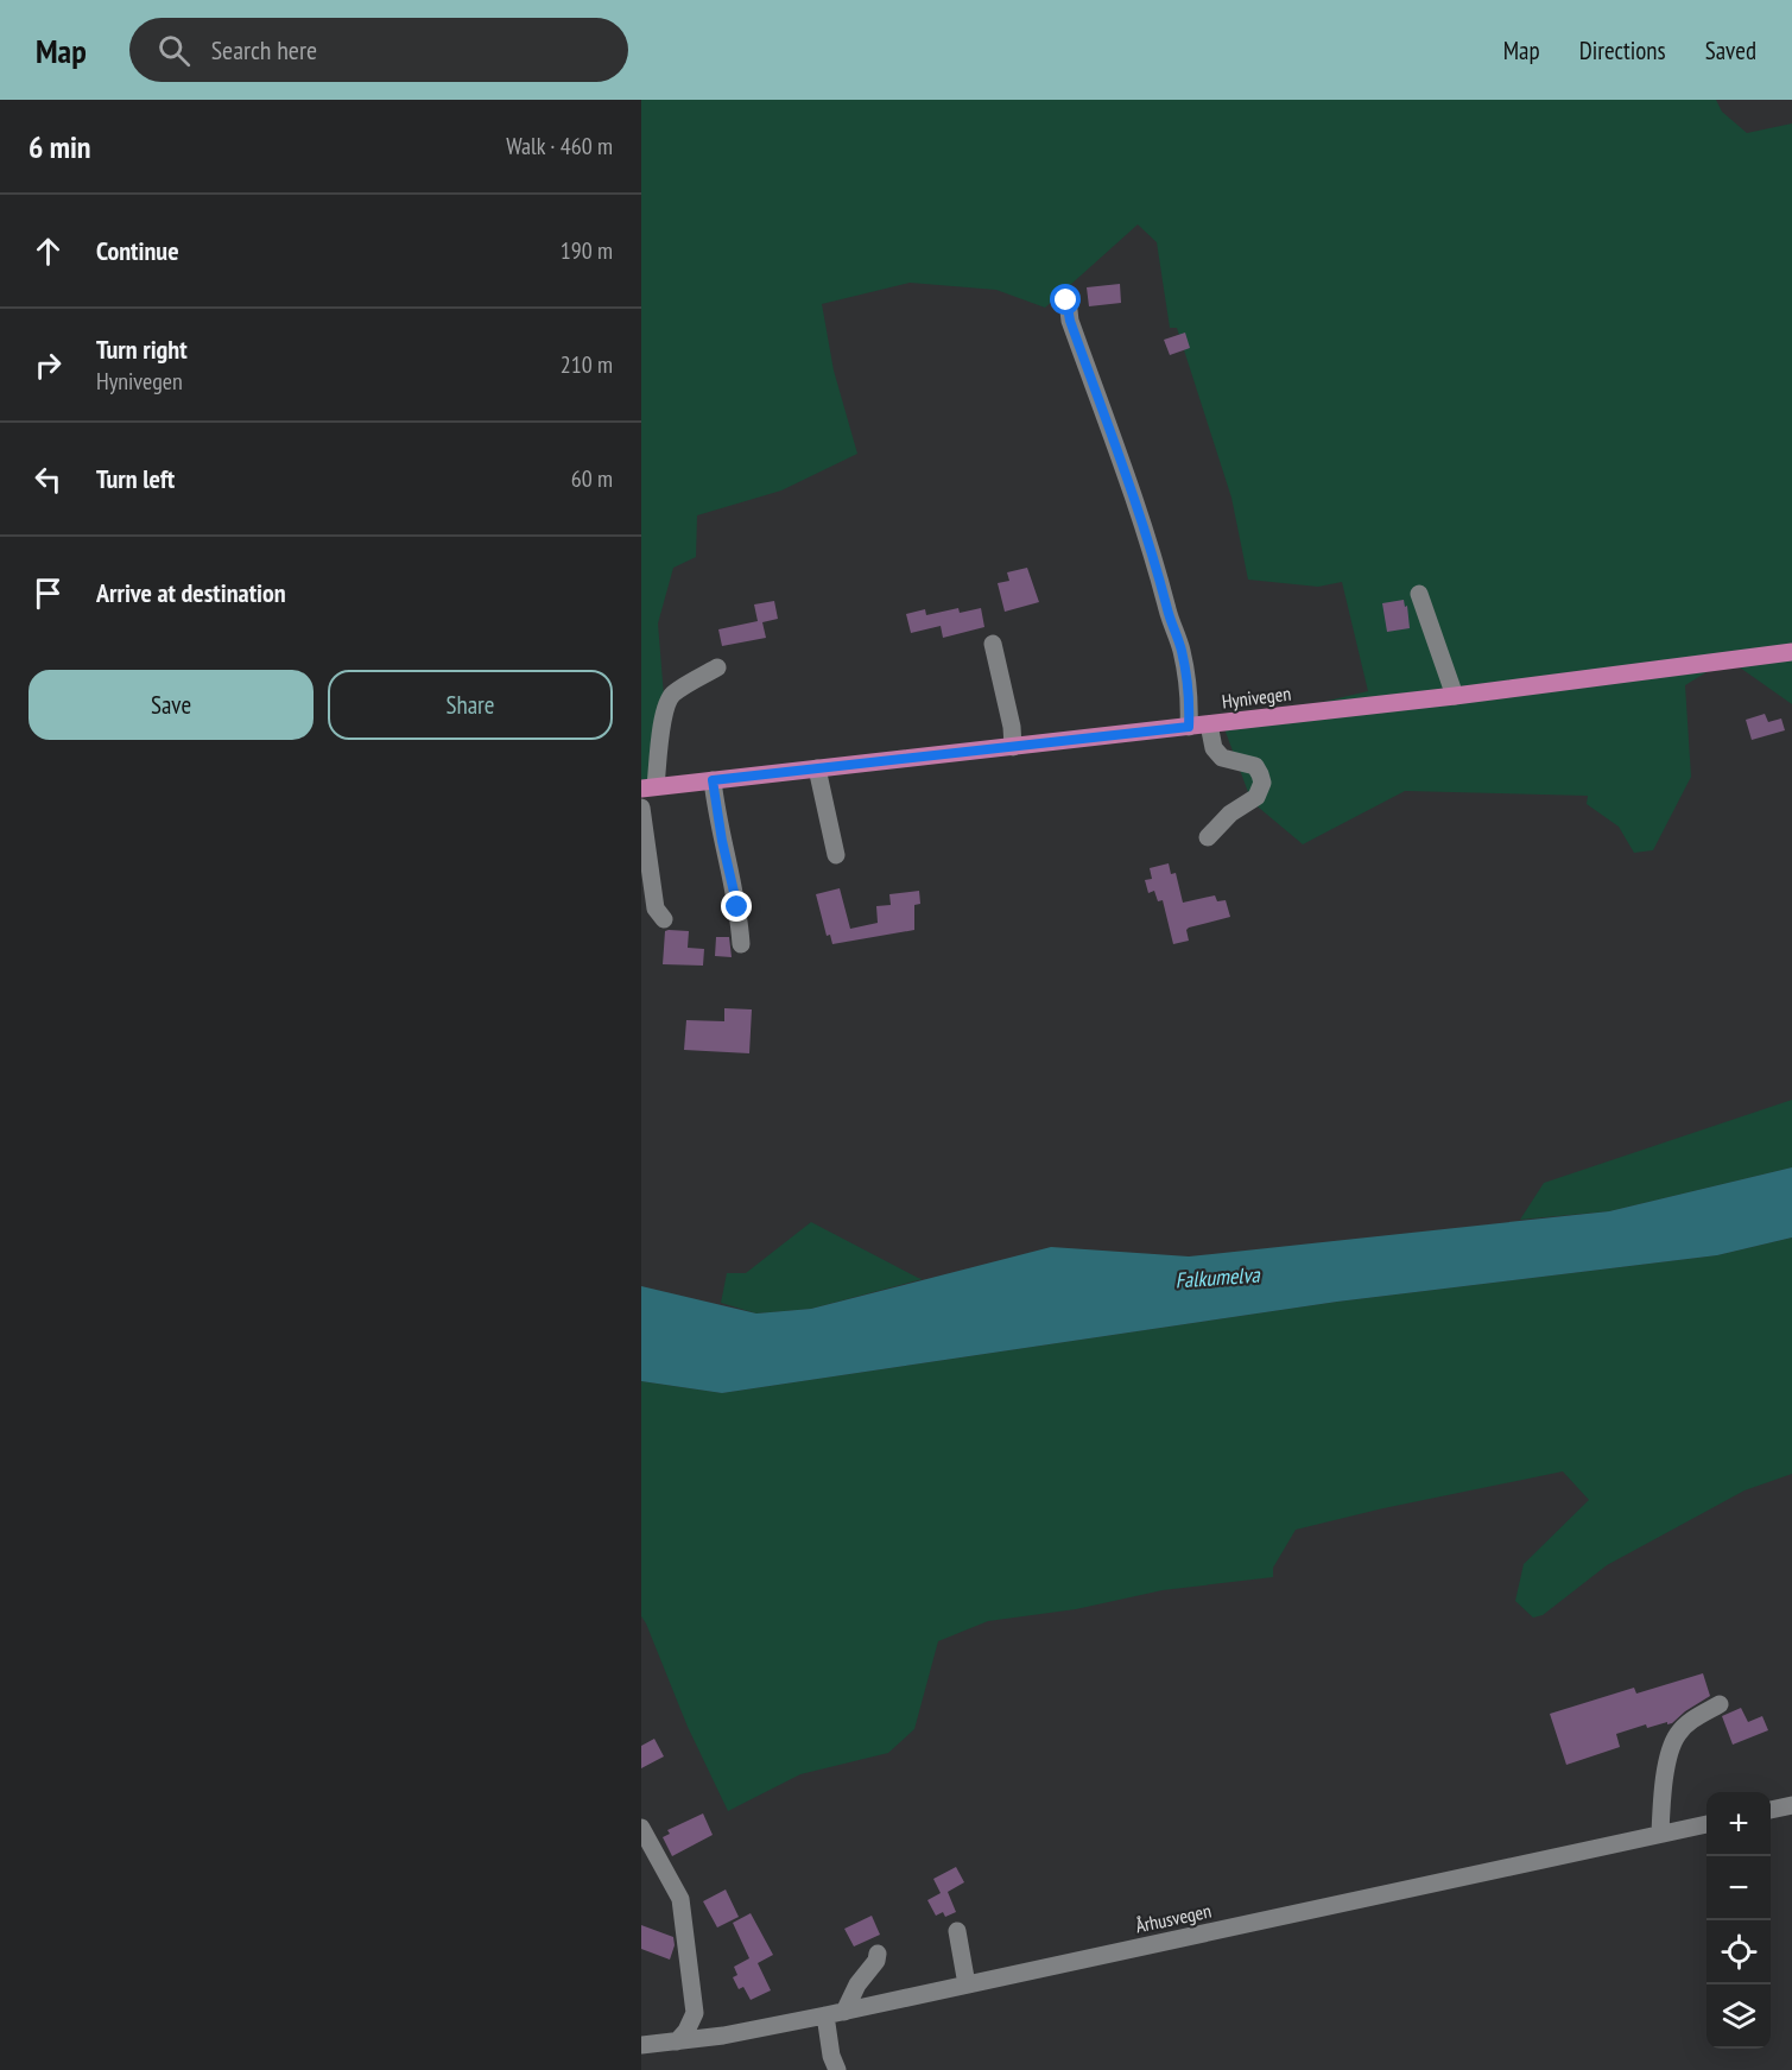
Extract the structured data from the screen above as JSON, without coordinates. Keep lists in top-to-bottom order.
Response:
{
  "streets": {
    "main road": ["Hynivegen"],
    "street": ["Århusvegen"]
  },
  "water": ["Falkumelva"],
  "page": {
    "header": "Map",
    "search": "Search here",
    "nav": ["Map", "Directions", "Saved"],
    "heading": ["6 min", "Walk · 460 m"],
    "list": [
      ["Continue", "190 m"],
      ["Turn right", "Hynivegen", "210 m"],
      ["Turn left", "60 m"],
      "Arrive at destination"
    ],
    "buttons": ["Save", "Share"],
    "map_buttons": ["+", "−"]
  }
}
